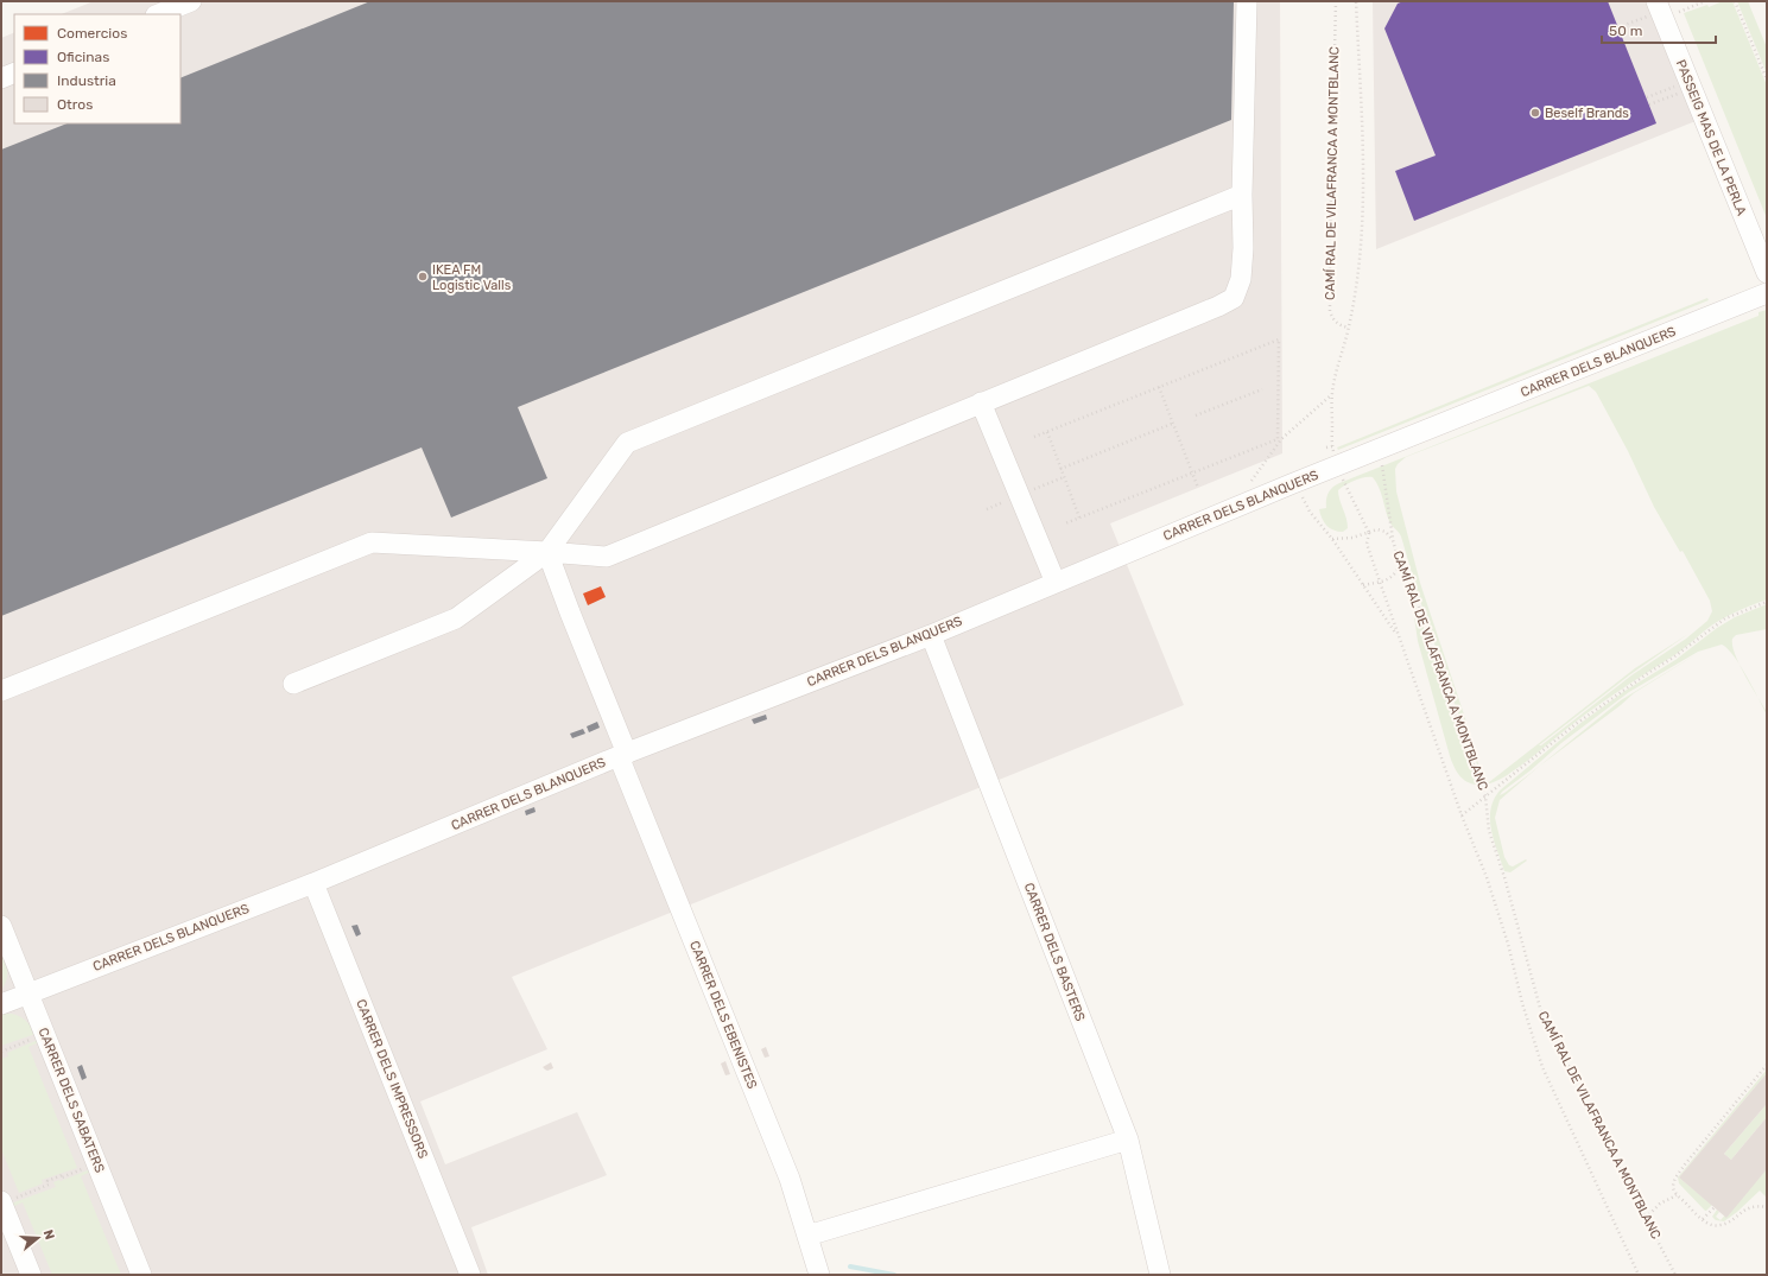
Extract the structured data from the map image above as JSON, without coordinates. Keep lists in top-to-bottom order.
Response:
{
  "streets": {
    "street": [
      "PASSEIG MAS DE LA PERLA",
      "CARRER DELS BLANQUERS",
      "CARRER DELS BASTERS",
      "CARRER DELS EBENISTES",
      "CARRER DELS IMPRESSORS",
      "CARRER DELS SABATERS"
    ],
    "path": ["CAMÍ RAL DE VILAFRANCA A MONTBLANC"]
  },
  "crossings": [
    ["CARRER DELS BLANQUERS", "CARRER DELS BASTERS"],
    ["CARRER DELS BLANQUERS", "CARRER DELS EBENISTES"],
    ["CARRER DELS BLANQUERS", "CARRER DELS IMPRESSORS"],
    ["CARRER DELS BLANQUERS", "CARRER DELS SABATERS"]
  ],
  "places": ["Beself Brands", "IKEA FM Logistic Valls"],
  "legend": [
    "Comercios",
    "Oficinas",
    "Industria",
    "Otros"
  ],
  "scale_bar": "50 m",
  "north": "right"
}
